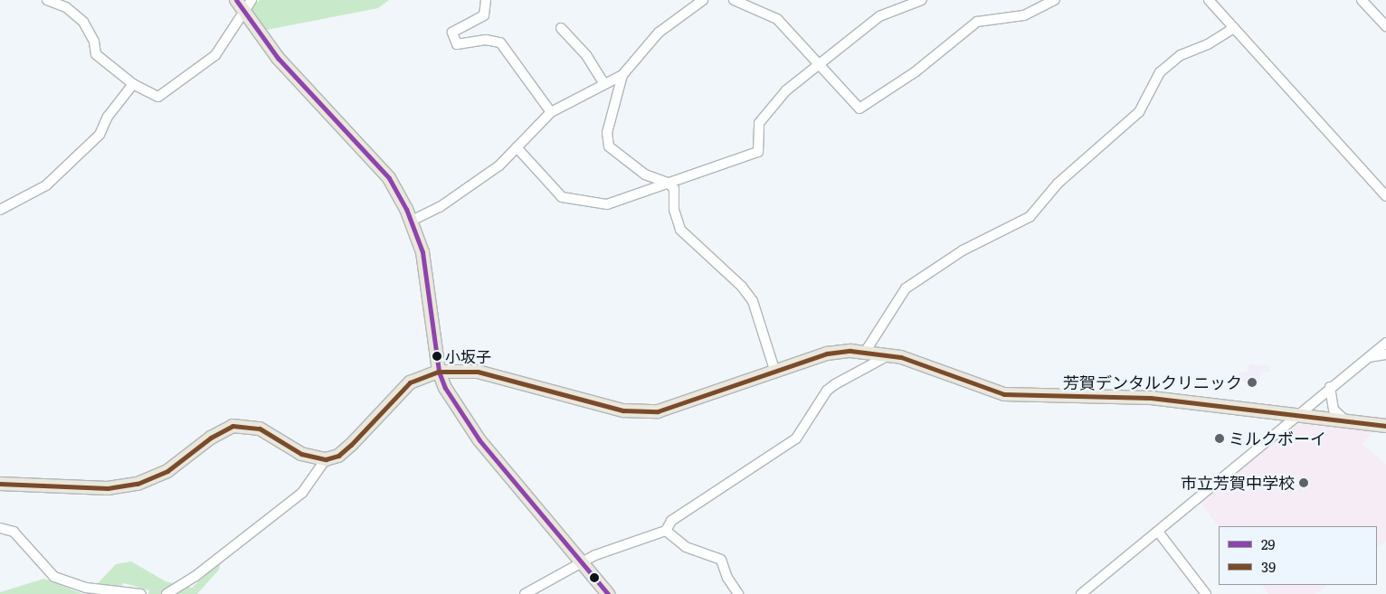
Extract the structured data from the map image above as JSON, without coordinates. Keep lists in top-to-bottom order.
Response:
{
  "places": [
    "小坂子",
    "芳賀デンタルクリニック",
    "ミルクボーイ",
    "市立芳賀中学校"
  ],
  "lines": ["transit line 29", "transit line 39"],
  "legend": ["29", "39"]
}
